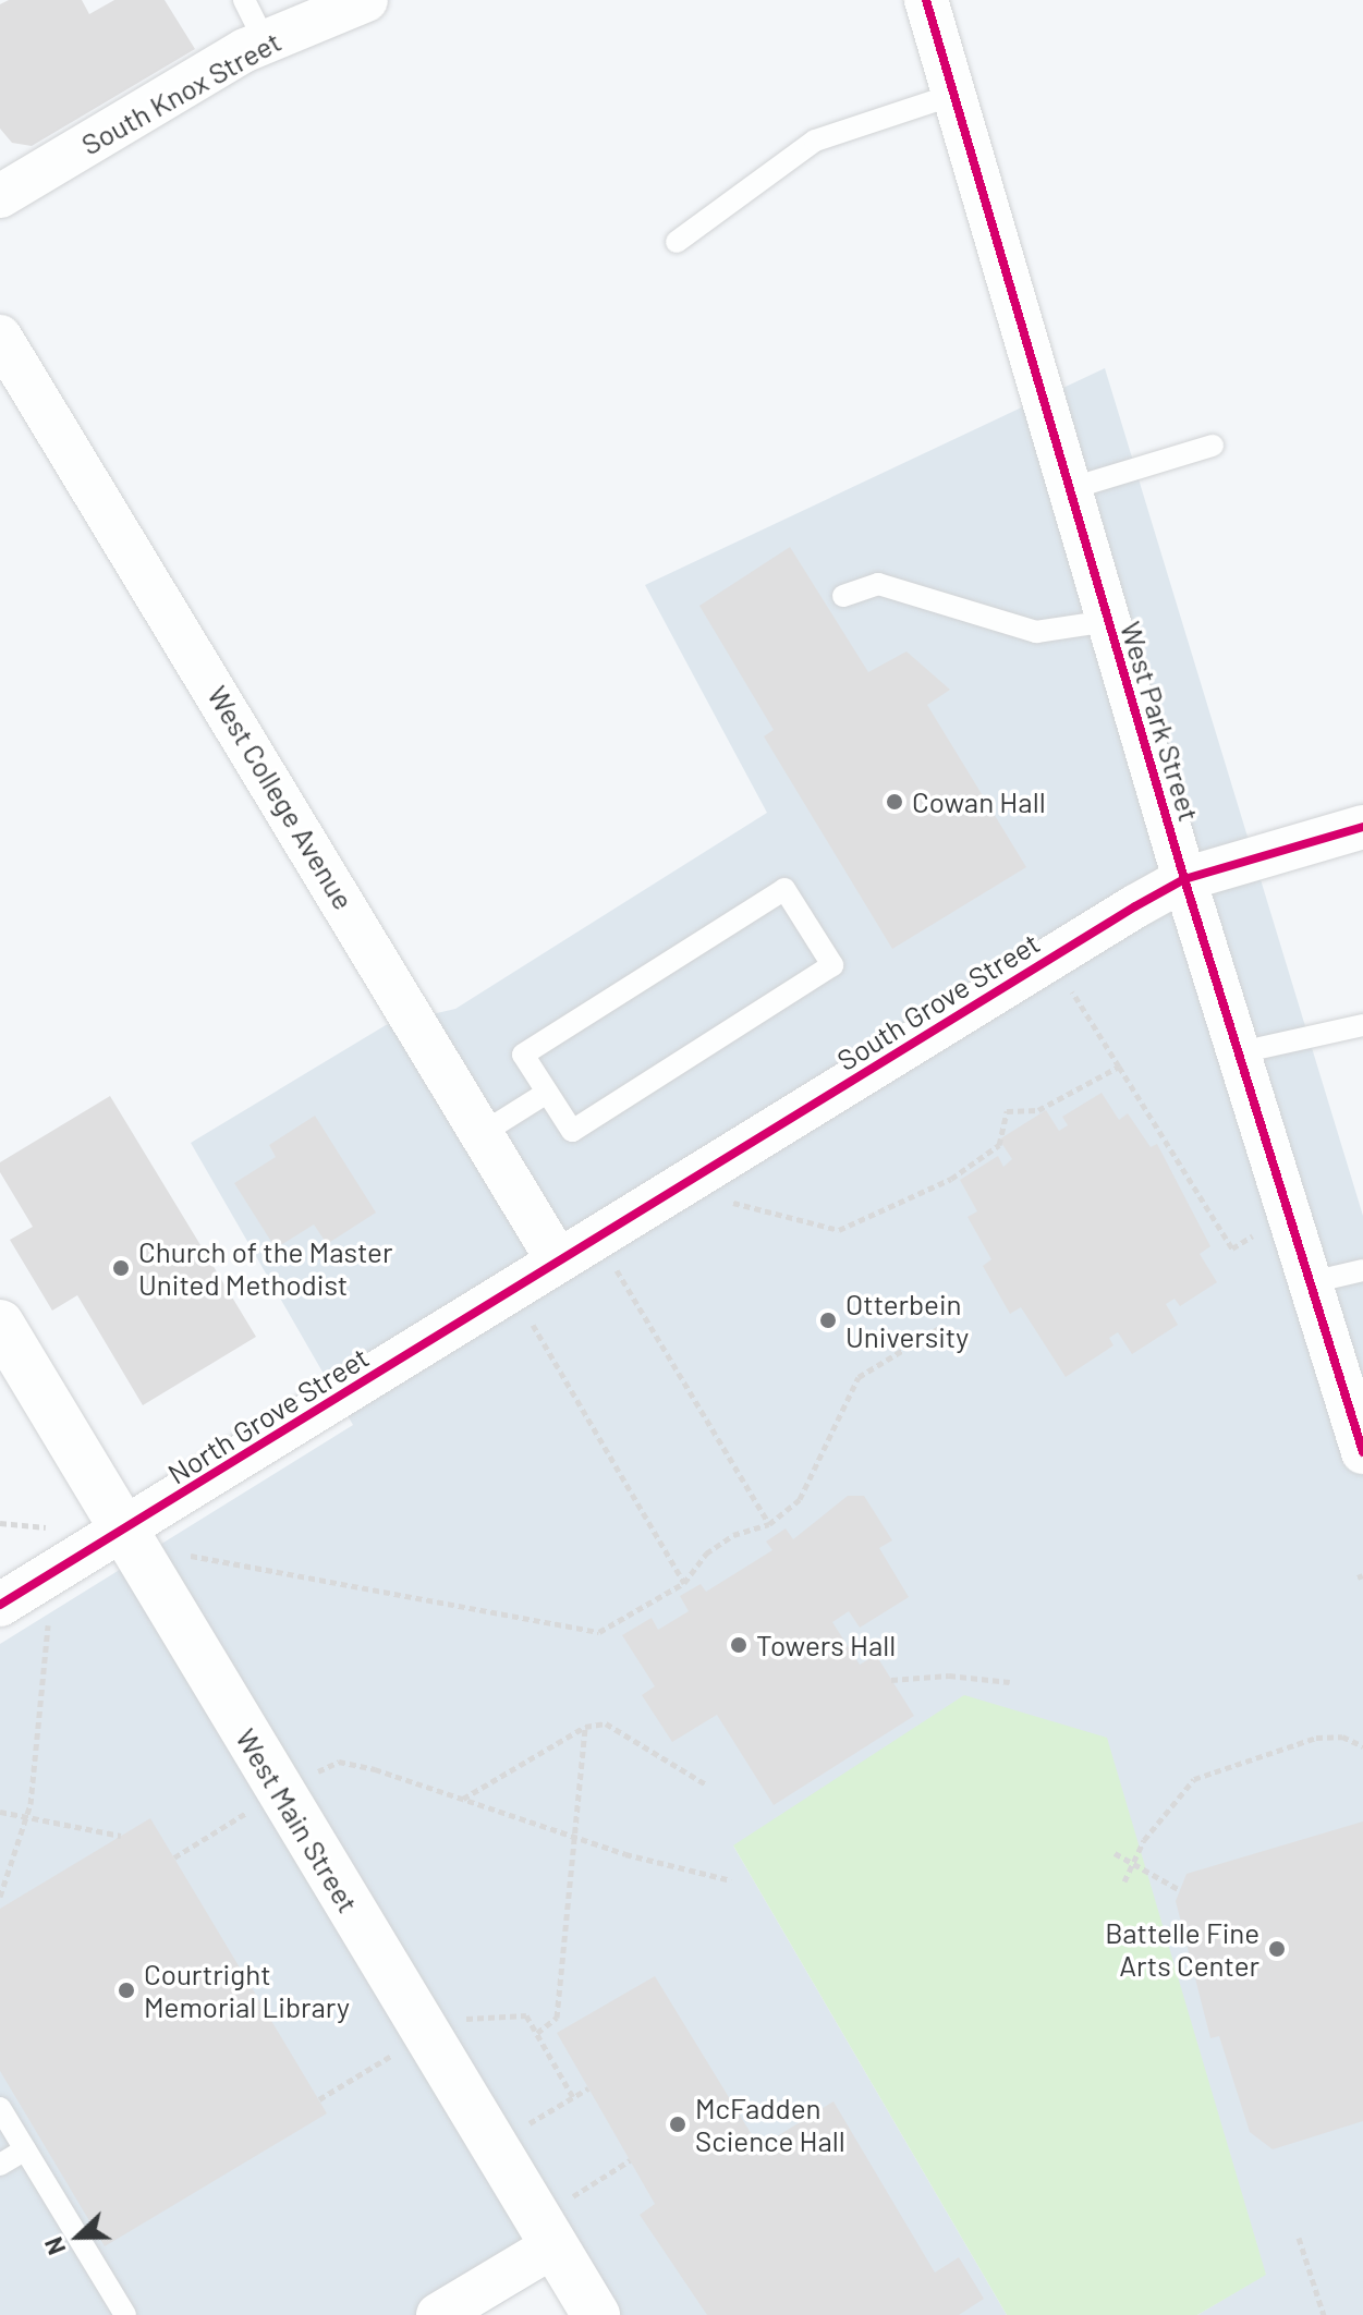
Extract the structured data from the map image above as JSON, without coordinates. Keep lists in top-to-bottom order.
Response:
{
  "streets": {
    "main road": ["West Main Street"],
    "street": [
      "South Knox Street",
      "West Park Street",
      "West College Avenue",
      "South Grove Street",
      "North Grove Street"
    ]
  },
  "crossings": [
    ["West Park Street", "South Grove Street"],
    ["West College Avenue", "South Grove Street"],
    ["West College Avenue", "North Grove Street"],
    ["South Grove Street", "North Grove Street"],
    ["North Grove Street", "West Main Street"]
  ],
  "places": [
    "Cowan Hall",
    "Church of the Master United Methodist",
    "Otterbein University",
    "Towers Hall",
    "Battelle Fine Arts Center",
    "Courtright Memorial Library",
    "McFadden Science Hall"
  ],
  "north": "left"
}
